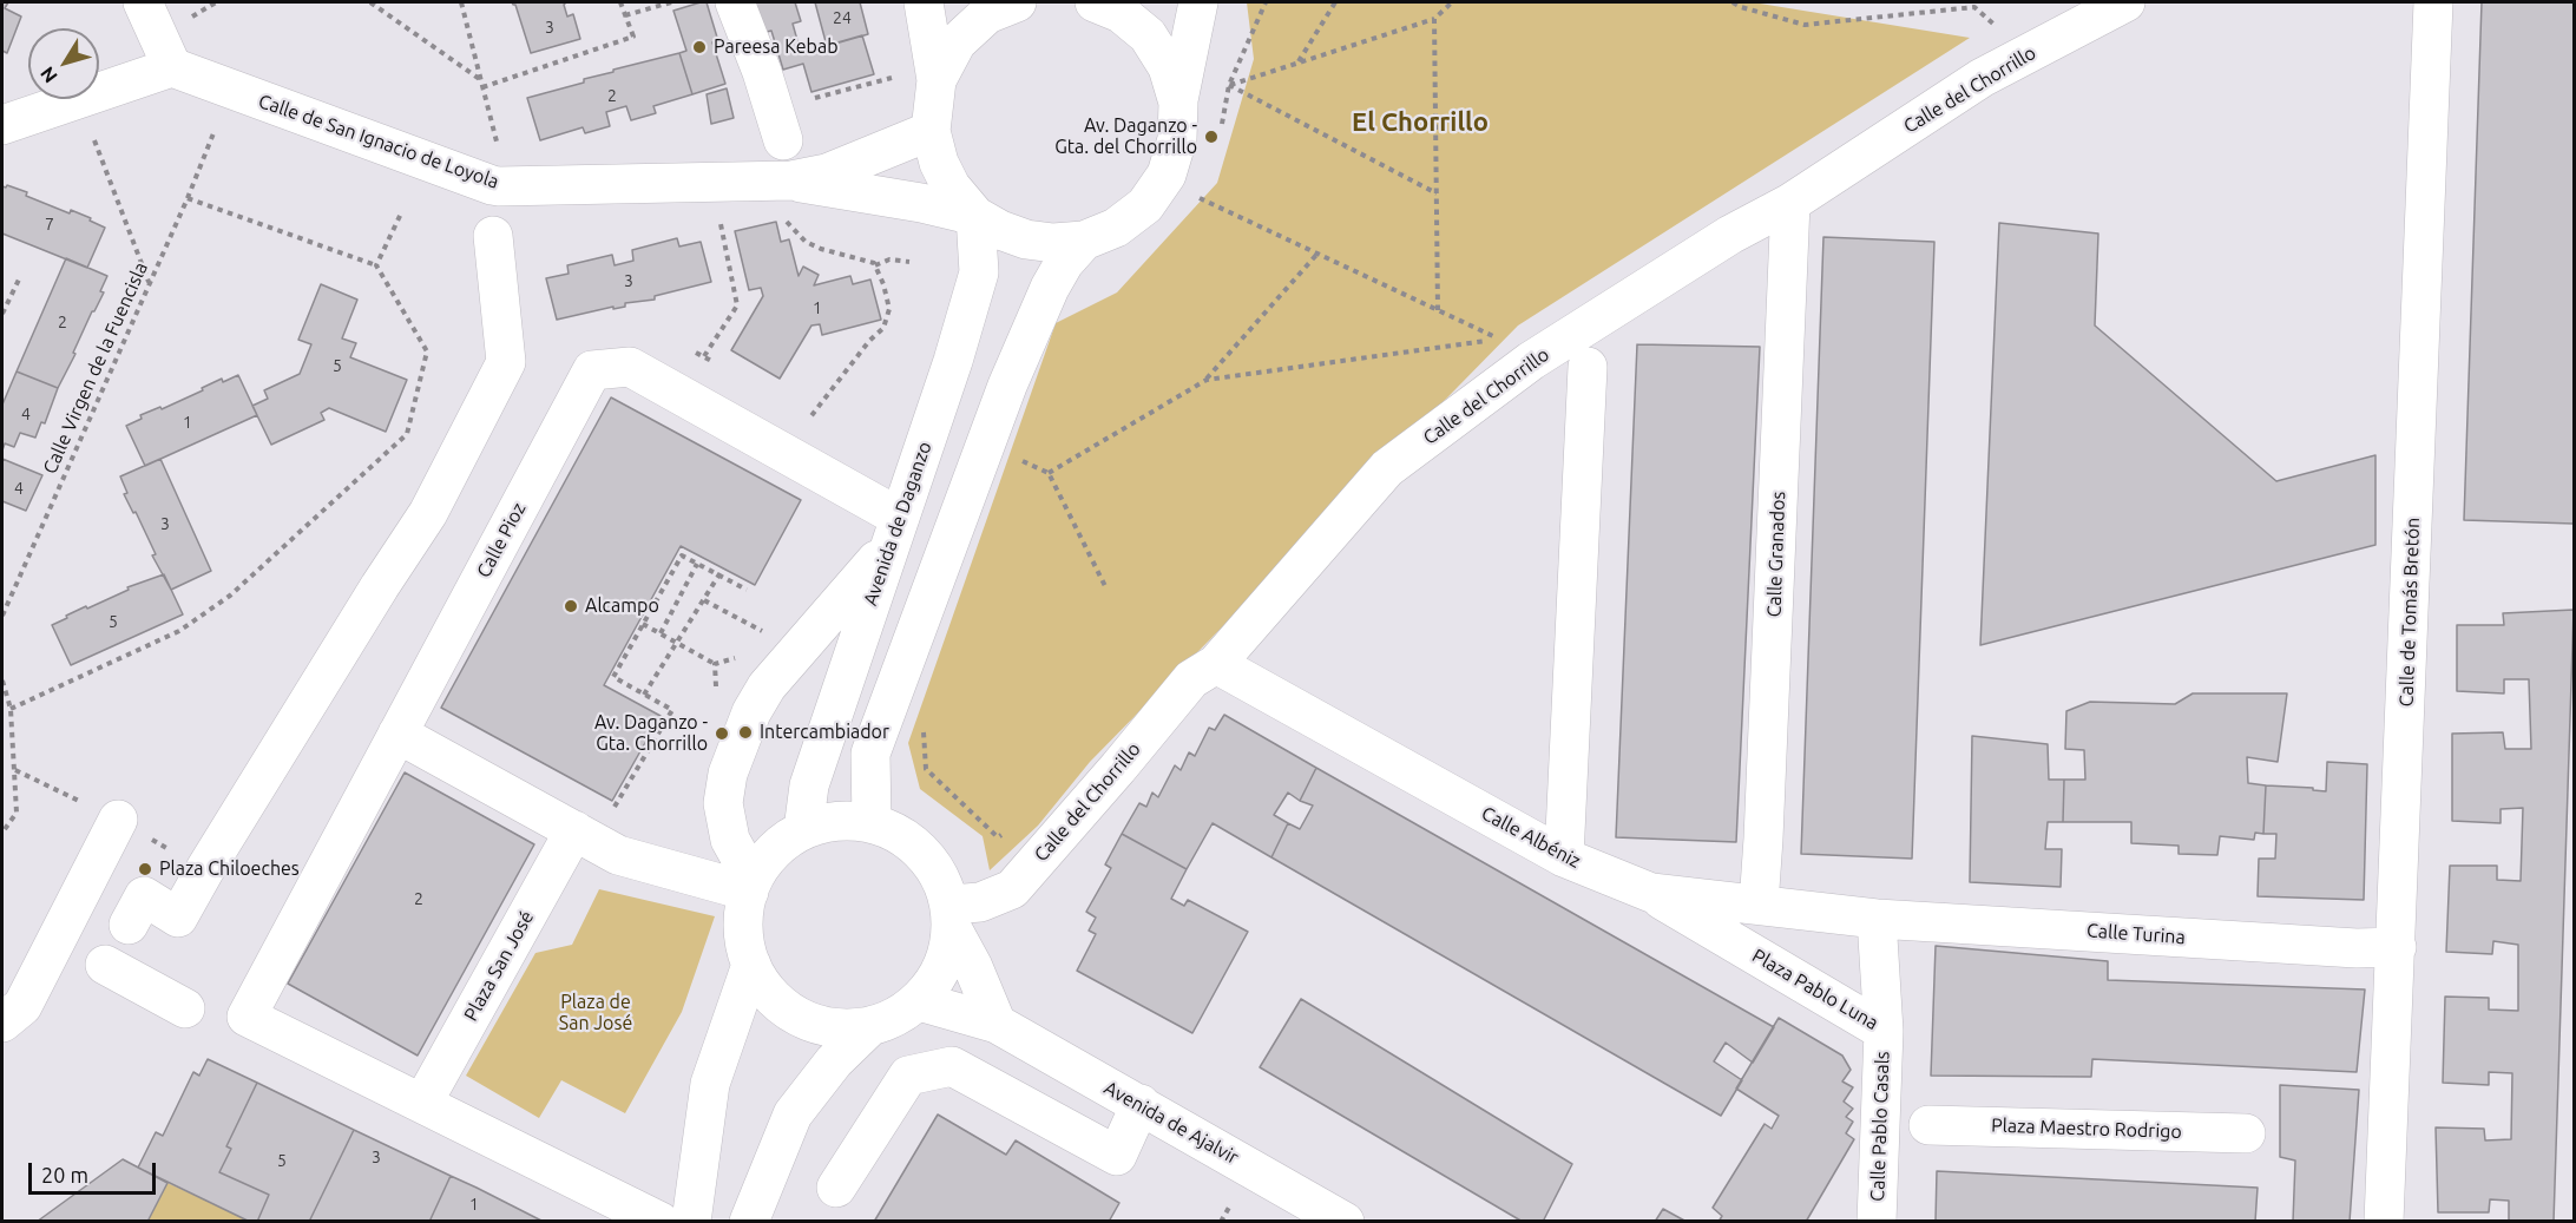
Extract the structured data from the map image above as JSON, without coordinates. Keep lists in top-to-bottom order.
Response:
{
  "streets": {
    "street": [
      "Calle del Chorrillo",
      "Calle de San Ignacio de Loyola",
      "Avenida de Daganzo",
      "Calle Pioz",
      "Calle Granados",
      "Calle de Tomás Bretón",
      "Calle Albéniz",
      "Calle Turina",
      "Plaza San José",
      "Plaza Pablo Luna",
      "Avenida de Ajalvir",
      "Calle Pablo Casals",
      "Plaza Maestro Rodrigo"
    ],
    "path": ["Calle Virgen de la Fuencisla"]
  },
  "crossings": [
    ["Calle del Chorrillo", "Avenida de Daganzo"],
    ["Calle del Chorrillo", "Calle Granados"],
    ["Calle del Chorrillo", "Calle Albéniz"],
    ["Calle del Chorrillo", "Avenida de Ajalvir"],
    ["Avenida de Daganzo", "Calle Pioz"],
    ["Avenida de Daganzo", "Avenida de Ajalvir"],
    ["Calle Pioz", "Plaza San José"],
    ["Calle Granados", "Calle Albéniz"],
    ["Calle de Tomás Bretón", "Calle Turina"],
    ["Calle Albéniz", "Calle Turina"],
    ["Calle Albéniz", "Plaza Pablo Luna"],
    ["Calle Turina", "Plaza Pablo Luna"],
    ["Plaza Pablo Luna", "Calle Pablo Casals"]
  ],
  "districts": ["El Chorrillo"],
  "parks": ["Plaza de San José"],
  "places": [
    "Pareesa Kebab",
    "Av. Daganzo - Gta. del Chorrillo",
    "Alcampo",
    "Intercambiador",
    "Av. Daganzo - Gta. Chorrillo",
    "Plaza Chiloeches"
  ],
  "house_numbers": [
    "24",
    "3",
    "2",
    "7",
    "3",
    "1",
    "2",
    "5",
    "4",
    "1",
    "4",
    "3",
    "5",
    "2",
    "3",
    "5",
    "1"
  ],
  "scale_bar": "20 m",
  "north": "bottom left"
}
